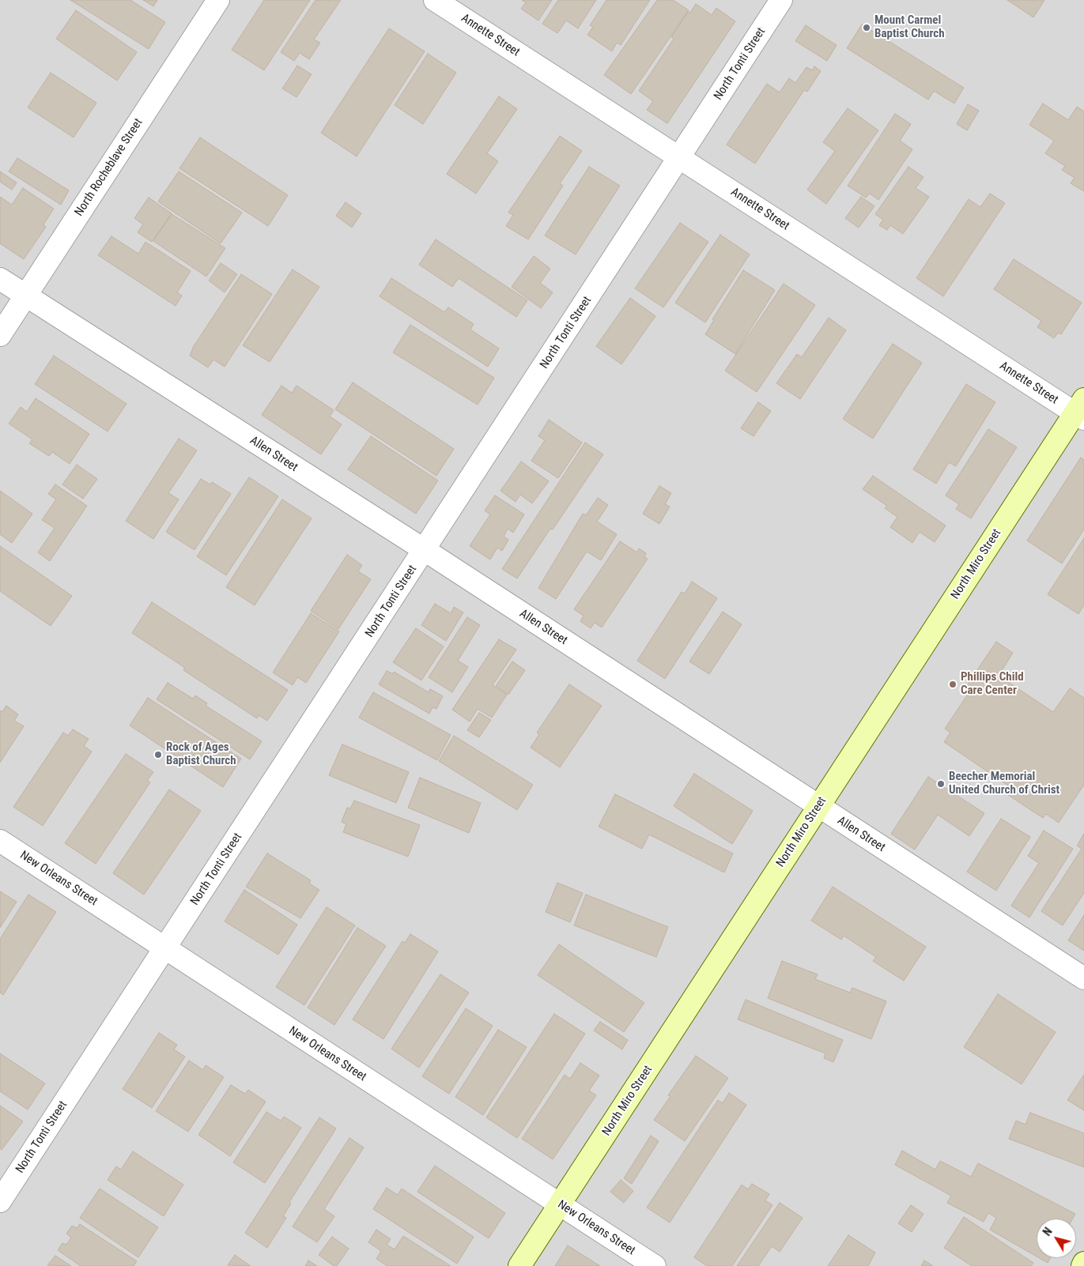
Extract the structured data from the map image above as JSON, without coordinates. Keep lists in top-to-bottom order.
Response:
{
  "streets": {
    "street": [
      "Annette Street",
      "North Tonti Street",
      "North Rocheblave Street",
      "Allen Street",
      "North Miro Street",
      "New Orleans Street"
    ]
  },
  "crossings": [
    ["Annette Street", "North Tonti Street"],
    ["Annette Street", "North Miro Street"],
    ["North Tonti Street", "Allen Street"],
    ["North Tonti Street", "New Orleans Street"],
    ["North Rocheblave Street", "Allen Street"],
    ["Allen Street", "North Miro Street"],
    ["North Miro Street", "New Orleans Street"]
  ],
  "places": [
    "Mount Carmel Baptist Church",
    "Phillips Child Care Center",
    "Rock of Ages Baptist Church",
    "Beecher Memorial United Church of Christ"
  ],
  "north": "top left"
}
